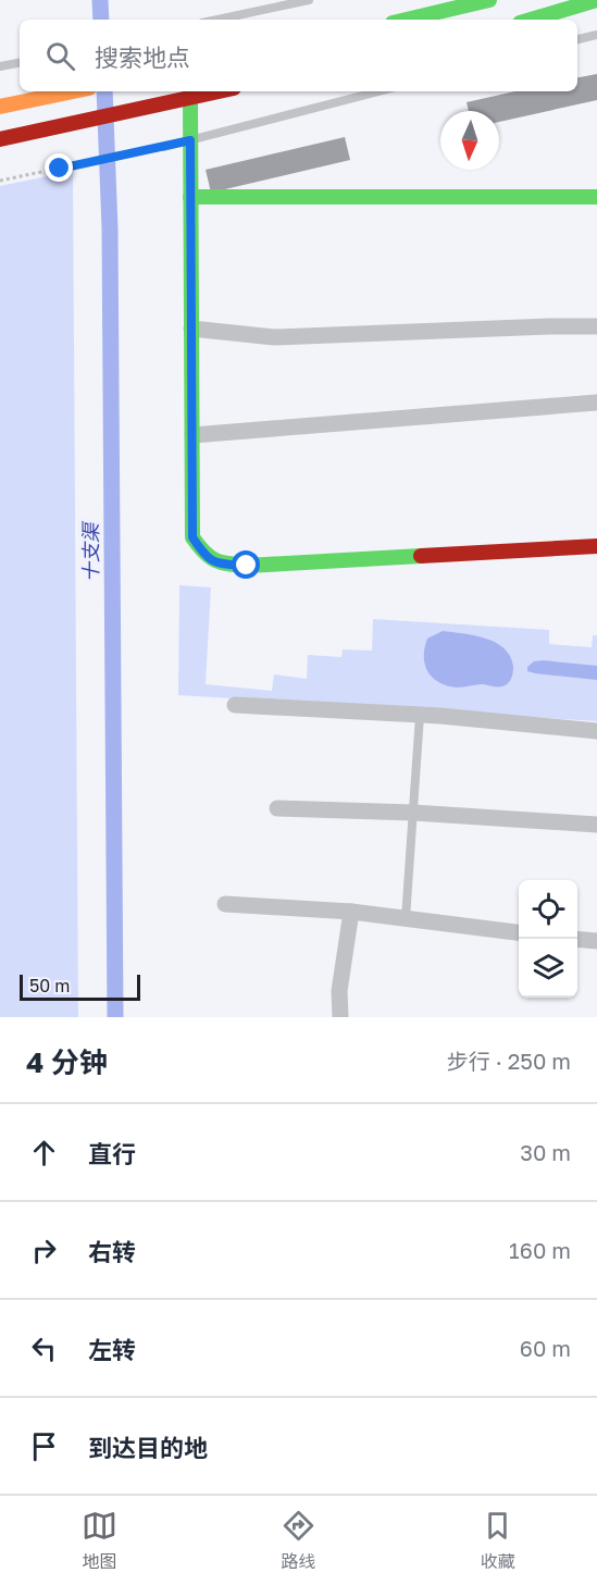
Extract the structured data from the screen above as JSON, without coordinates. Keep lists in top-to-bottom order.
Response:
{
  "water": ["十支渠"],
  "scale_bar": "50 m",
  "north": "bottom",
  "page": {
    "search": "搜索地点",
    "scale": "50 m",
    "heading": ["4 分钟", "步行 · 250 m"],
    "list": [
      ["直行", "30 m"],
      ["右转", "160 m"],
      ["左转", "60 m"],
      "到达目的地"
    ],
    "nav": ["地图", "路线", "收藏"]
  }
}
